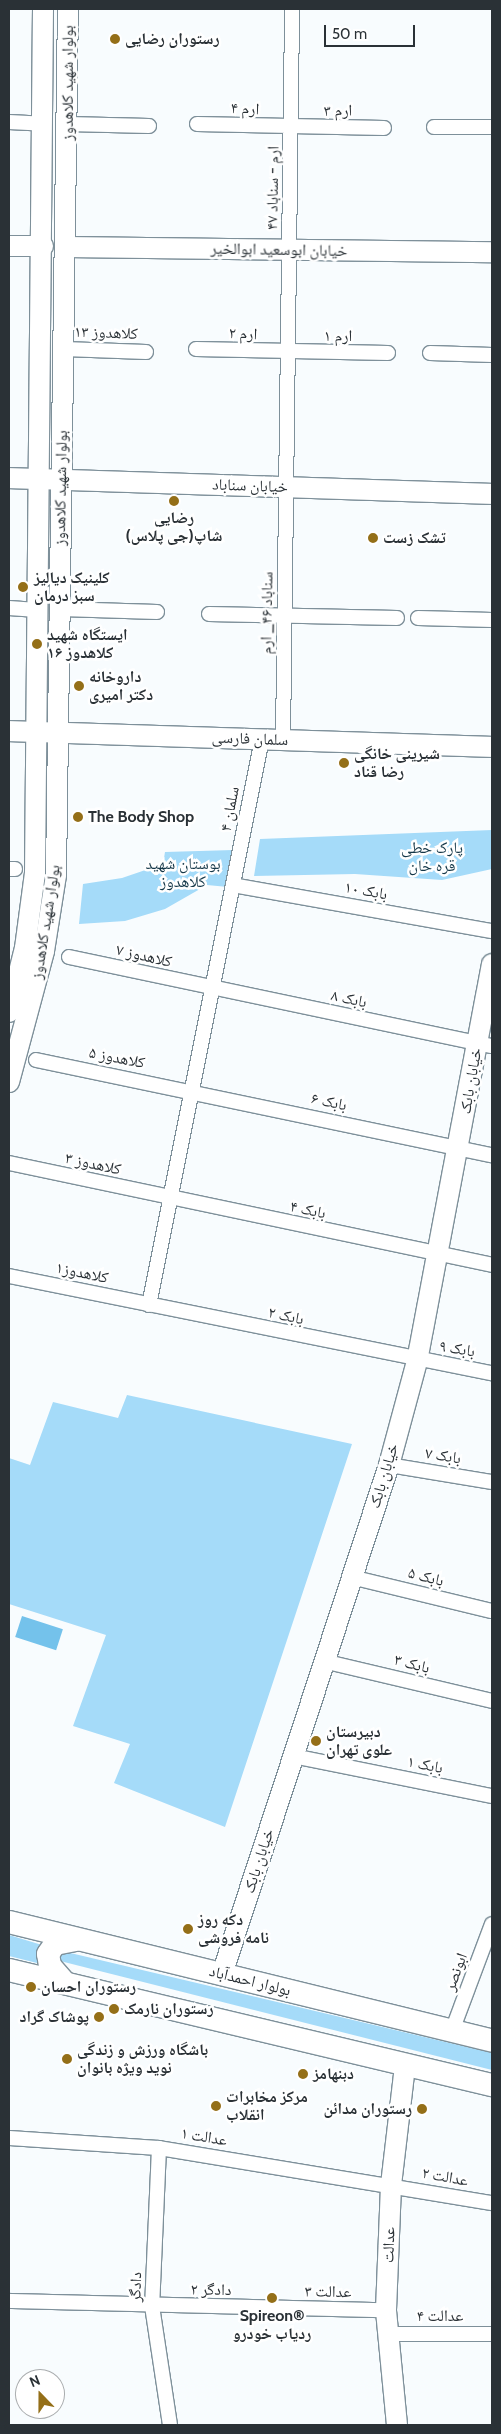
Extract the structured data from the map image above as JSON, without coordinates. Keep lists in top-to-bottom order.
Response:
{
  "streets": {
    "main road": [
      "بولوار شهید کلاهدوز",
      "خیابان ابوسعید ابوالخیر",
      "خیابان سناباد",
      "سلمان فارسی",
      "خیابان بابک",
      "بولوار احمدآباد",
      "عدالت"
    ],
    "street": [
      "ارم ۴",
      "ارم ۳",
      "ارم - سناباد ۴۷",
      "کلاهدوز ۱۳",
      "ارم ۲",
      "ارم ۱",
      "سناباد ۴۶_ ارم",
      "سلمان ۴",
      "بابک ۱۰",
      "کلاهدوز ۷",
      "بابک ۸",
      "کلاهدوز ۵",
      "بابک ۶",
      "کلاهدوز ۳",
      "بابک ۴",
      "کلاهدوز۱",
      "بابک ۲",
      "بابک ۹",
      "بابک ۷",
      "بابک ۵",
      "بابک ۳",
      "بابک ۱",
      "ابونصر",
      "عدالت ۱",
      "عدالت ۲",
      "دادگر",
      "دادگر ۲",
      "عدالت ۳",
      "عدالت ۴"
    ]
  },
  "crossings": [
    ["بولوار شهید کلاهدوز", "خیابان ابوسعید ابوالخیر"],
    ["بولوار شهید کلاهدوز", "کلاهدوز ۱۳"],
    ["بولوار شهید کلاهدوز", "خیابان سناباد"],
    ["بولوار شهید کلاهدوز", "سلمان فارسی"],
    ["ارم ۴", "ارم ۳"],
    ["ارم ۴", "ارم - سناباد ۴۷"],
    ["ارم ۳", "ارم - سناباد ۴۷"],
    ["ارم - سناباد ۴۷", "خیابان ابوسعید ابوالخیر"],
    ["ارم - سناباد ۴۷", "ارم ۲"],
    ["ارم - سناباد ۴۷", "ارم ۱"],
    ["ارم - سناباد ۴۷", "خیابان سناباد"],
    ["ارم - سناباد ۴۷", "سناباد ۴۶_ ارم"],
    ["ارم ۲", "ارم ۱"],
    ["خیابان سناباد", "سناباد ۴۶_ ارم"],
    ["سناباد ۴۶_ ارم", "سلمان فارسی"],
    ["سلمان فارسی", "سلمان ۴"],
    ["سلمان ۴", "بابک ۱۰"],
    ["سلمان ۴", "کلاهدوز ۷"],
    ["سلمان ۴", "بابک ۸"],
    ["سلمان ۴", "کلاهدوز ۵"],
    ["سلمان ۴", "بابک ۶"],
    ["سلمان ۴", "کلاهدوز ۳"],
    ["سلمان ۴", "بابک ۴"],
    ["سلمان ۴", "کلاهدوز۱"],
    ["سلمان ۴", "بابک ۲"],
    ["کلاهدوز ۷", "بابک ۸"],
    ["بابک ۸", "خیابان بابک"],
    ["کلاهدوز ۵", "بابک ۶"],
    ["خیابان بابک", "بابک ۶"],
    ["خیابان بابک", "بابک ۴"],
    ["خیابان بابک", "بابک ۲"],
    ["خیابان بابک", "بابک ۹"],
    ["خیابان بابک", "بابک ۷"],
    ["خیابان بابک", "بابک ۵"],
    ["خیابان بابک", "بابک ۳"],
    ["خیابان بابک", "بابک ۱"],
    ["خیابان بابک", "بولوار احمدآباد"],
    ["کلاهدوز ۳", "بابک ۴"],
    ["کلاهدوز۱", "بابک ۲"],
    ["بابک ۲", "بابک ۹"],
    ["ابونصر", "بولوار احمدآباد"],
    ["عدالت ۱", "عدالت ۲"],
    ["عدالت ۱", "عدالت"],
    ["عدالت ۱", "دادگر"],
    ["عدالت ۲", "عدالت"],
    ["عدالت", "عدالت ۳"],
    ["عدالت", "عدالت ۴"],
    ["دادگر", "دادگر ۲"],
    ["دادگر ۲", "عدالت ۳"]
  ],
  "parks": ["پارک خطی قره خان", "بوستان شهید کلاهدوز"],
  "places": [
    "رستوران رضایی",
    "رضایی شاپ(جی پلاس)",
    "تشک زست",
    "کلینیک دیالیز سبز درمان",
    "ایستگاه شهید کلاهدوز ۱۶",
    "داروخانه دکتر امیرى",
    "شیرینی خانگی رضا قناد",
    "The Body Shop",
    "دبیرستان علوی تهران",
    "دکه روز نامه فروشی",
    "رستوران احسان",
    "رستوران نارمک",
    "پوشاک گراد",
    "باشگاه ورزش و زندگی نوید ویژه بانوان",
    "دبنهامز",
    "مرکز مخابرات انقلاب",
    "رستوران مدائن",
    "Spireon® ردیاب خودرو"
  ],
  "scale_bar": "50 m",
  "north": "top"
}
